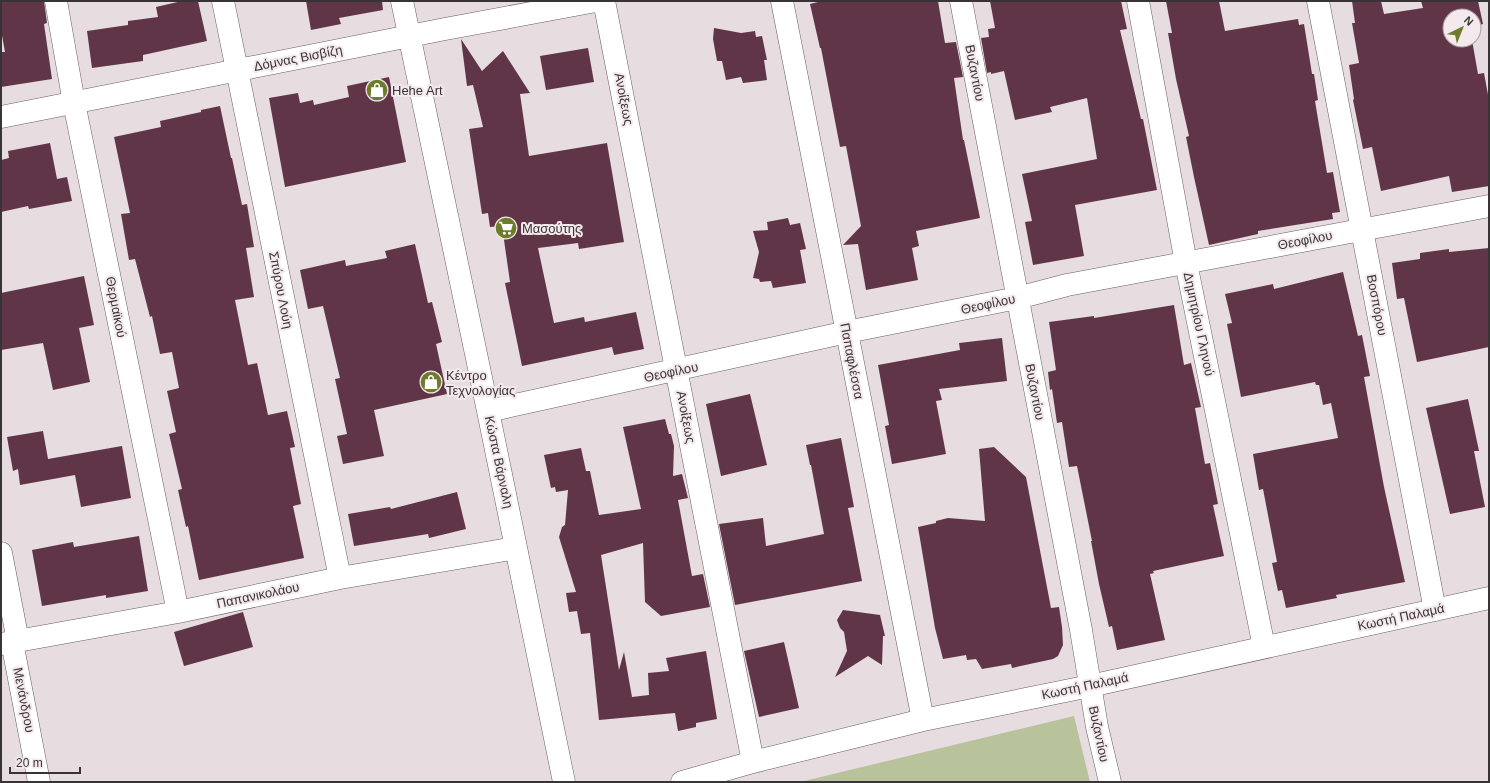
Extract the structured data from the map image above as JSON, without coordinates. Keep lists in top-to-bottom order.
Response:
{
  "streets": {
    "street": [
      "Δόμνας Βισβίζη",
      "Βυζαντίου",
      "Ανοίξεως",
      "Θεοφίλου",
      "Σπύρου Λούη",
      "Βοσπόρου",
      "Θερμαϊκού",
      "Δημητρίου Γληνού",
      "Παπαφλέσσα",
      "Κώστα Βάρναλη",
      "Παπανικολάου",
      "Κωστή Παλαμά",
      "Μενάνδρου"
    ]
  },
  "crossings": [
    ["Δόμνας Βισβίζη", "Σπύρου Λούη"],
    ["Δόμνας Βισβίζη", "Θερμαϊκού"],
    ["Δόμνας Βισβίζη", "Κώστα Βάρναλη"],
    ["Βυζαντίου", "Θεοφίλου"],
    ["Βυζαντίου", "Κωστή Παλαμά"],
    ["Ανοίξεως", "Θεοφίλου"],
    ["Ανοίξεως", "Κωστή Παλαμά"],
    ["Θεοφίλου", "Βοσπόρου"],
    ["Θεοφίλου", "Δημητρίου Γληνού"],
    ["Θεοφίλου", "Παπαφλέσσα"],
    ["Θεοφίλου", "Κώστα Βάρναλη"],
    ["Σπύρου Λούη", "Παπανικολάου"],
    ["Βοσπόρου", "Κωστή Παλαμά"],
    ["Θερμαϊκού", "Παπανικολάου"],
    ["Δημητρίου Γληνού", "Κωστή Παλαμά"],
    ["Παπαφλέσσα", "Κωστή Παλαμά"],
    ["Κώστα Βάρναλη", "Παπανικολάου"],
    ["Παπανικολάου", "Μενάνδρου"]
  ],
  "places": {
    "shop": ["Hehe Art", "Κέντρο Τεχνολογίας"],
    "supermarket": ["Μασούτης"]
  },
  "scale_bar": "20 m",
  "north": "top right"
}
